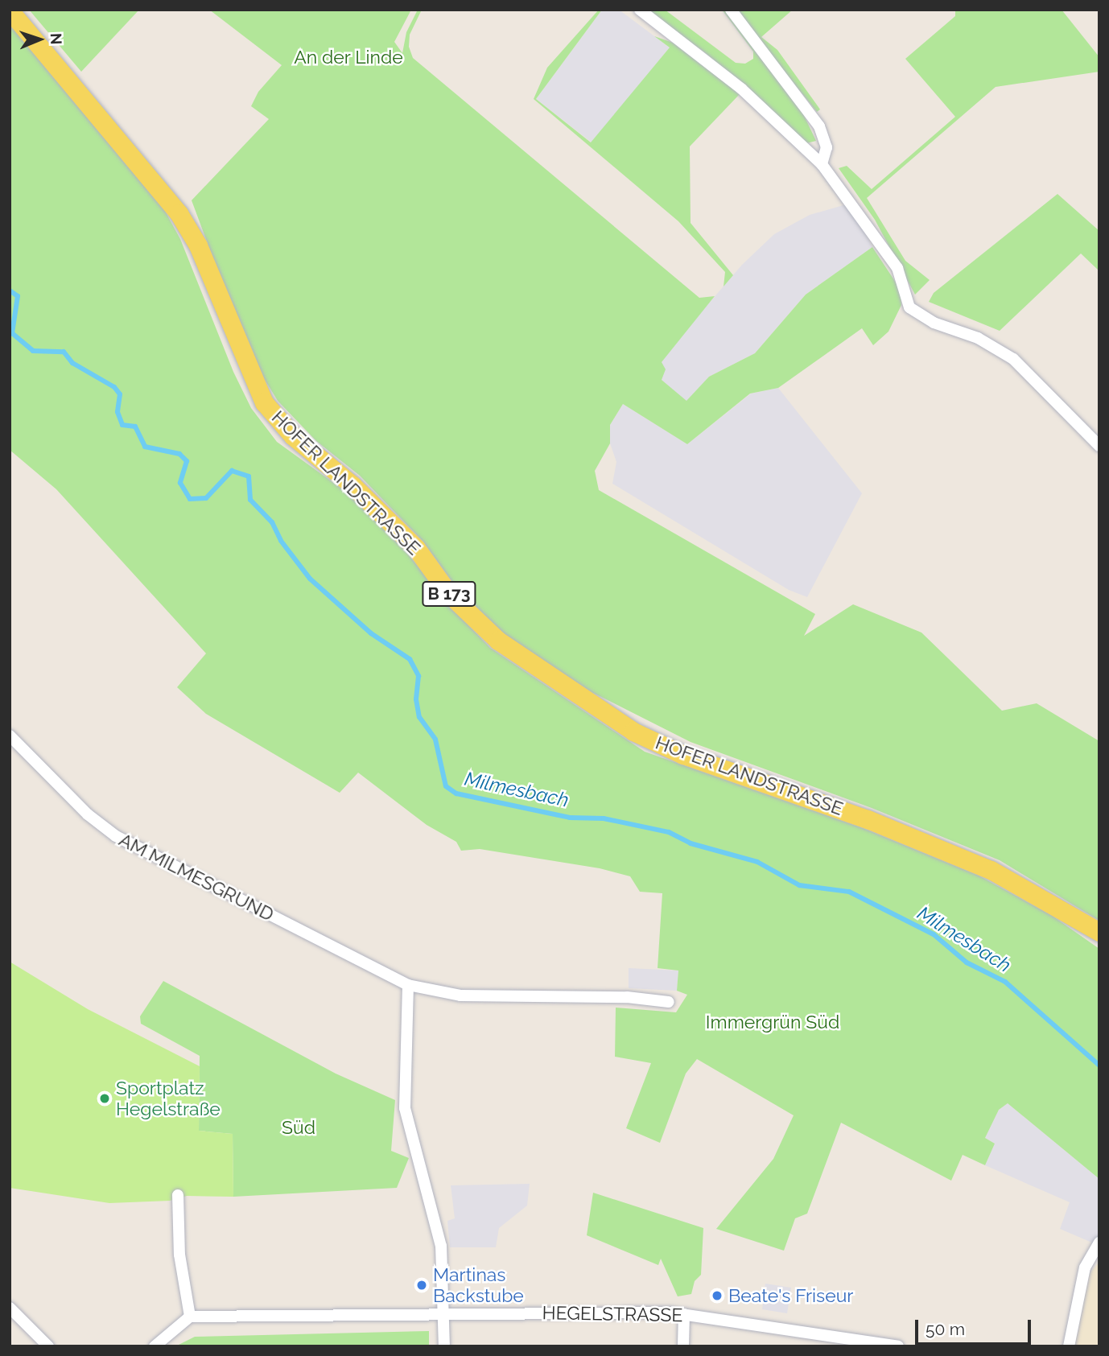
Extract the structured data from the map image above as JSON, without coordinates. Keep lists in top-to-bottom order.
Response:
{
  "streets": {
    "main road": ["HOFER LANDSTRASSE", "B 173"],
    "street": ["AM MILMESGRUND", "HEGELSTRASSE"]
  },
  "water": ["Milmesbach"],
  "parks": ["An der Linde", "Immergrün Süd", "Süd"],
  "places": ["Sportplatz Hegelstraße", "Martinas Backstube", "Beate's Friseur"],
  "scale_bar": "50 m",
  "north": "right"
}
